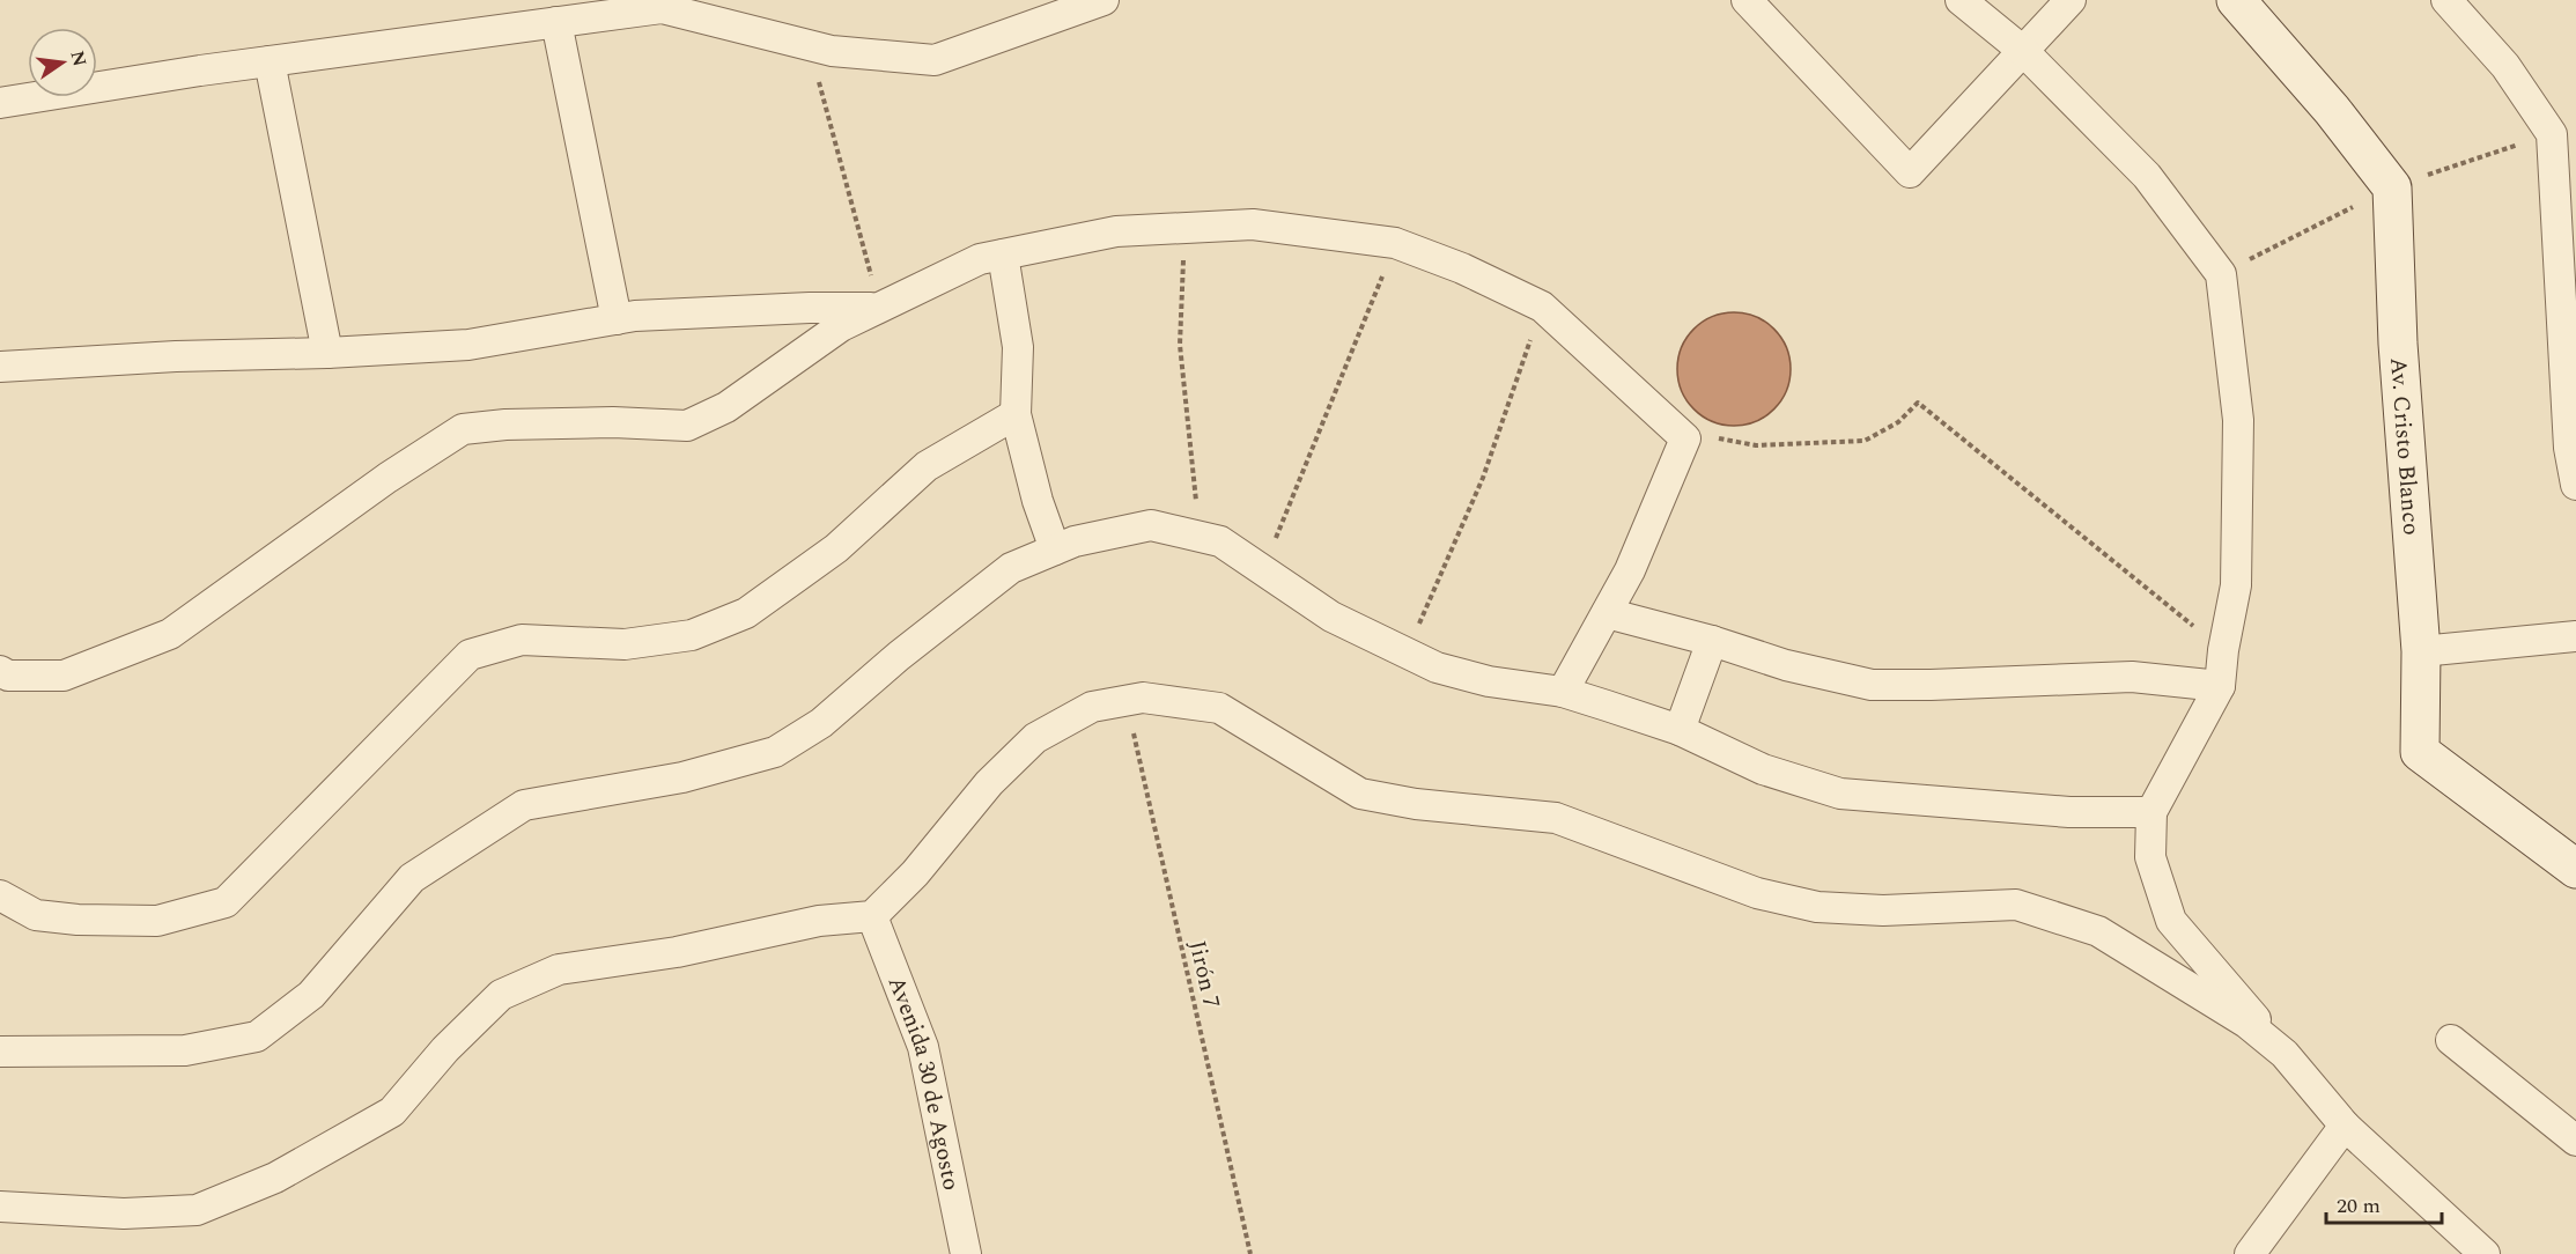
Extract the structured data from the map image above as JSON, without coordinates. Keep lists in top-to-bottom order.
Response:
{
  "streets": {
    "street": ["Av. Cristo Blanco", "Avenida 30 de Agosto"],
    "path": ["Jirón 7"]
  },
  "scale_bar": "20 m",
  "north": "right"
}
